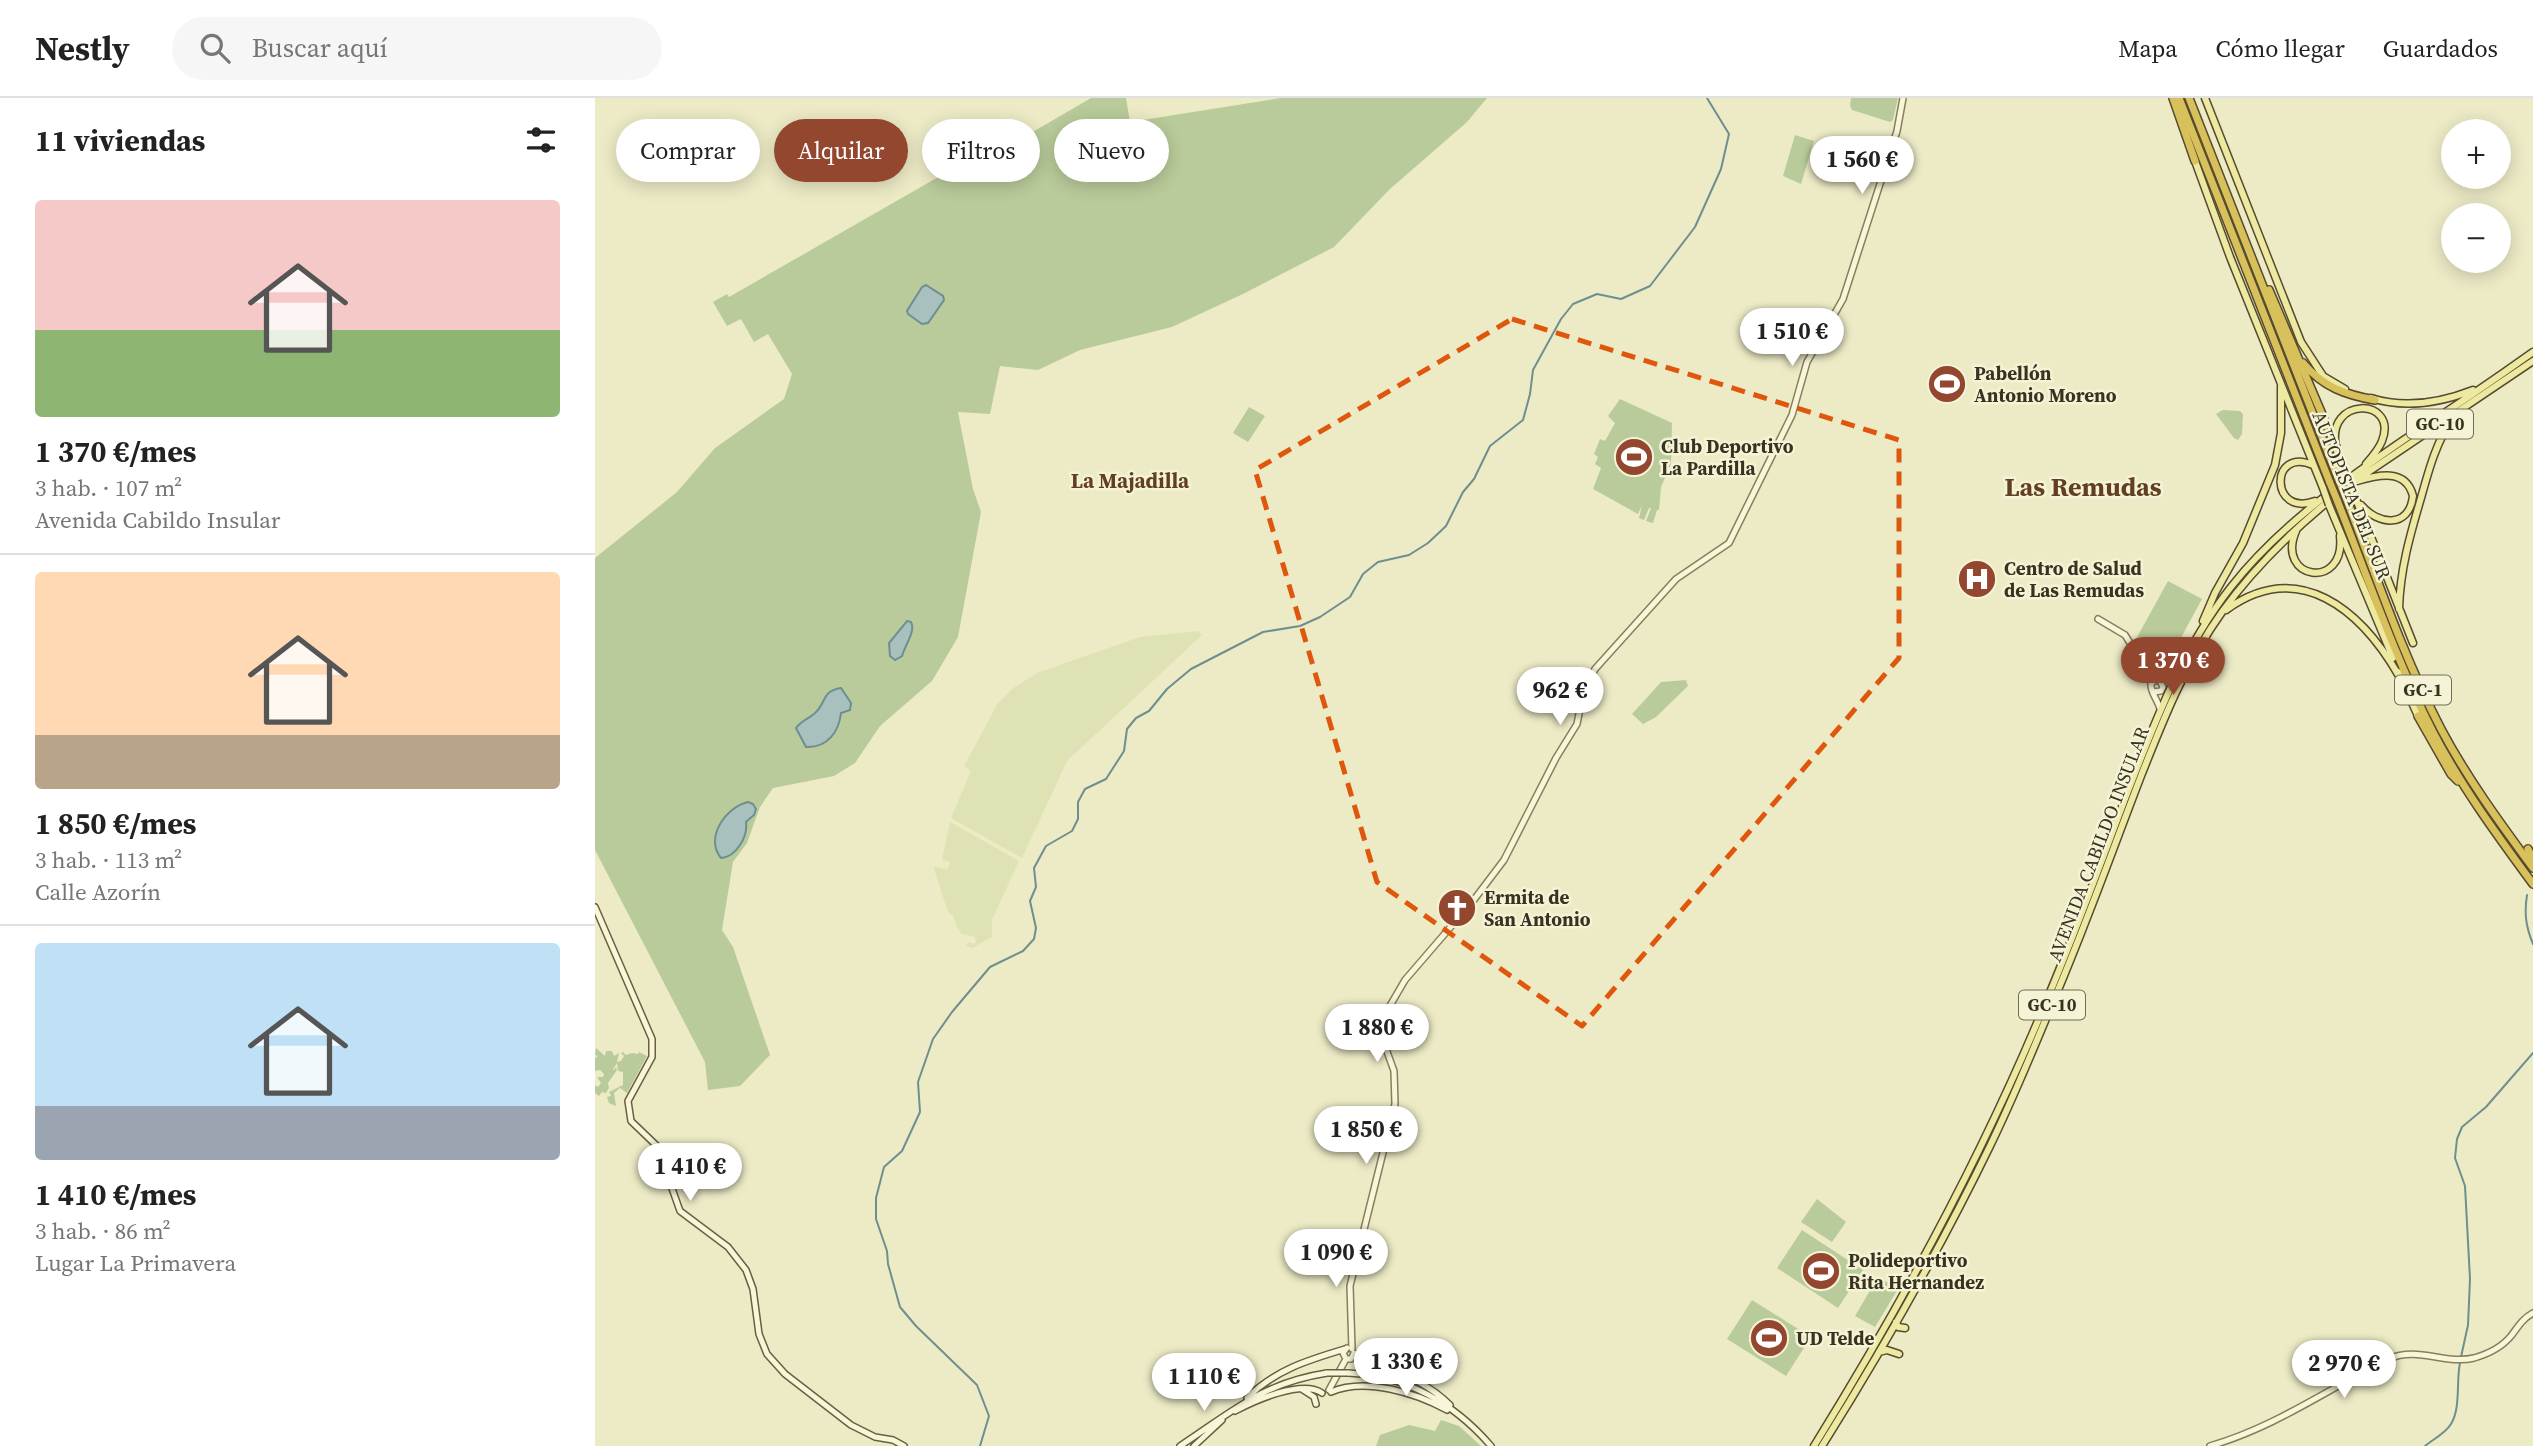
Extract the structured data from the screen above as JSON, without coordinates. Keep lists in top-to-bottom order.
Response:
{
  "streets": {
    "highway": ["AUTOPISTA DEL SUR", "GC-1"],
    "main road": ["GC-10", "AVENIDA CABILDO INSULAR"]
  },
  "crossings": [
    ["AUTOPISTA DEL SUR", "AVENIDA CABILDO INSULAR"]
  ],
  "districts": ["La Majadilla", "Las Remudas"],
  "places": {
    "sports": [
      "Pabellón Antonio Moreno",
      "Club Deportivo La Pardilla",
      "Polideportivo Rita Hernandez",
      "UD Telde"
    ],
    "hospital": ["Centro de Salud de Las Remudas"],
    "church": ["Ermita de San Antonio"]
  },
  "page": {
    "header": "Nestly",
    "search": "Buscar aquí",
    "nav": ["Mapa", "Cómo llegar", "Guardados"],
    "heading": "11 viviendas",
    "map_buttons": ["+", "−"],
    "chip": [
      "Comprar",
      "Alquilar",
      "Filtros",
      "Nuevo"
    ],
    "price": [
      "1 560 €",
      "1 510 €",
      "1 370 €",
      "962 €",
      "1 880 €",
      "1 850 €",
      "1 410 €",
      "1 090 €",
      "1 330 €",
      "2 970 €",
      "1 110 €"
    ],
    "list": [
      {
        "name": "1 370 €/mes",
        "note": "3 hab. · 107 m² · Avenida Cabildo Insular"
      },
      {
        "name": "1 850 €/mes",
        "note": "3 hab. · 113 m² · Calle Azorín"
      },
      {
        "name": "1 410 €/mes",
        "note": "3 hab. · 86 m² · Lugar La Primavera"
      }
    ]
  }
}
